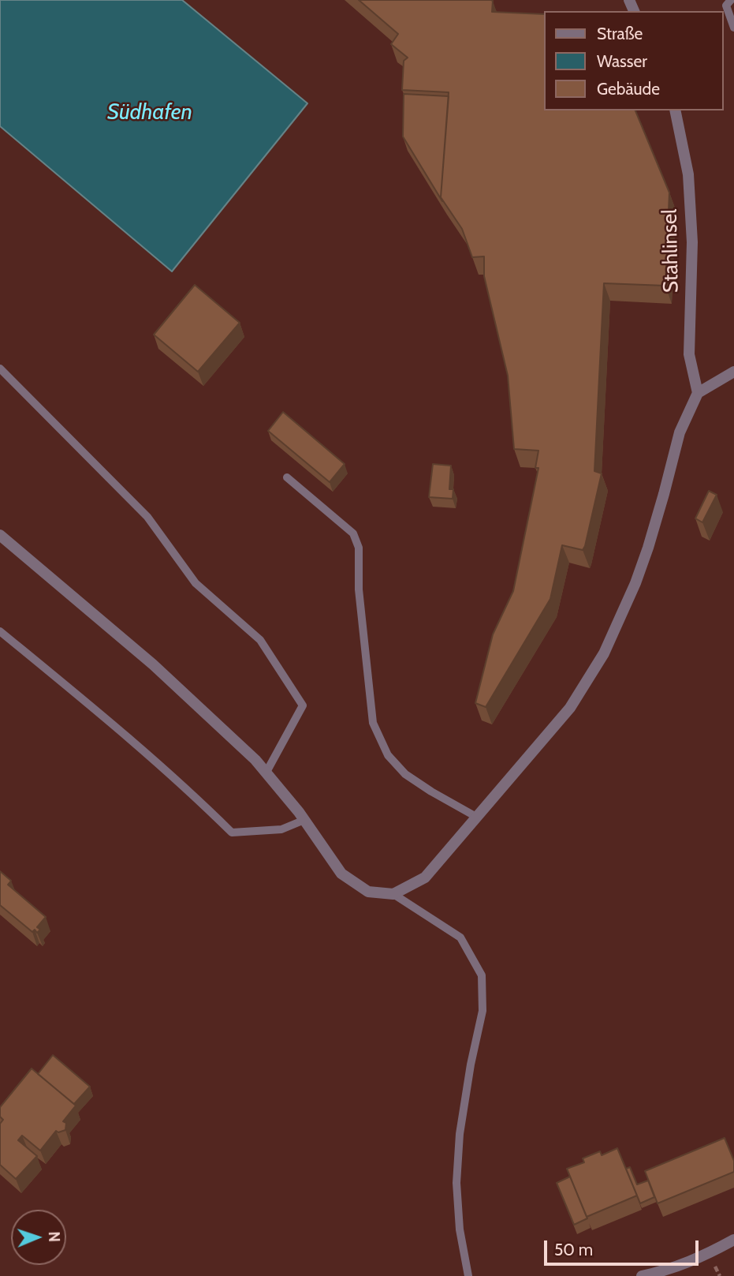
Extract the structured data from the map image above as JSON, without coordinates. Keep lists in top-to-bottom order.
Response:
{
  "streets": {
    "street": ["Stahlinsel"]
  },
  "water": ["Südhafen"],
  "legend": ["Straße", "Wasser", "Gebäude"],
  "scale_bar": "50 m",
  "north": "right"
}
